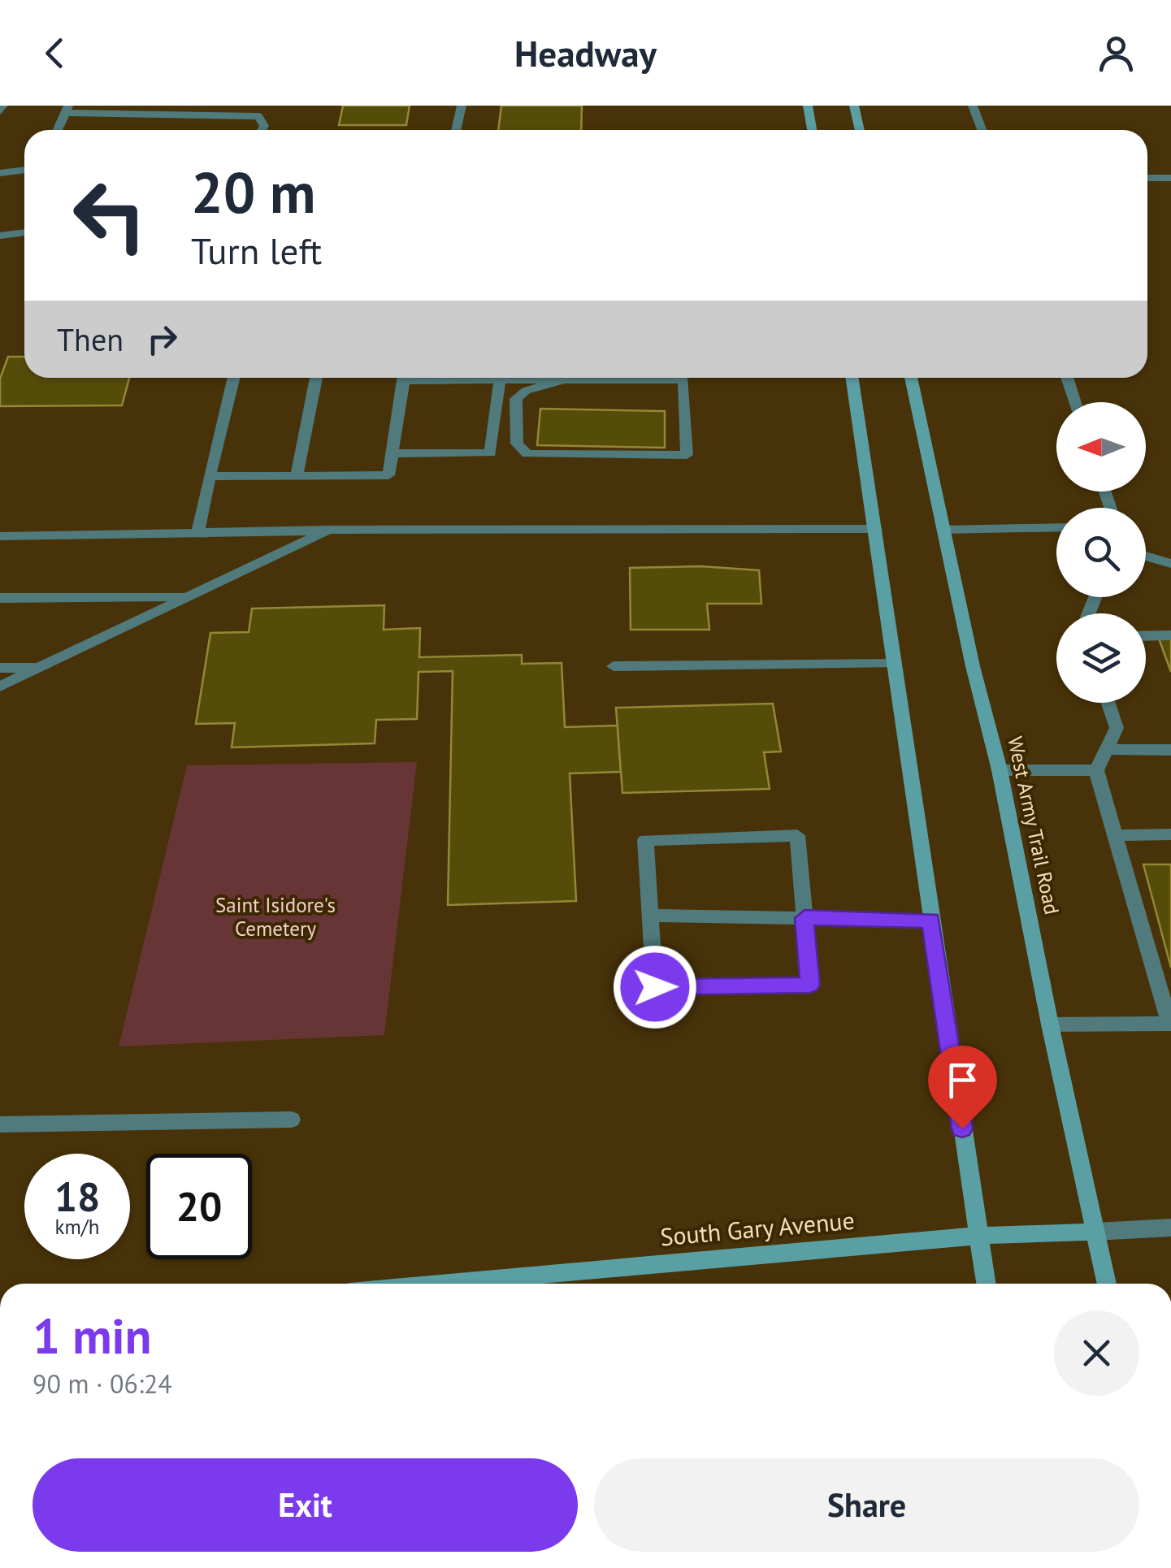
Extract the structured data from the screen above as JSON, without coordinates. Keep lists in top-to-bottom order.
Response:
{
  "streets": {
    "main road": ["West Army Trail Road", "South Gary Avenue"]
  },
  "crossings": [
    ["West Army Trail Road", "South Gary Avenue"]
  ],
  "parks": ["Saint Isidore's Cemetery"],
  "north": "left",
  "page": {
    "header": "Headway",
    "turn": ["20 m", "Turn left"],
    "then": "Then",
    "speed": "18 km/h",
    "limit": "20",
    "heading": ["1 min", "90 m · 06:24"],
    "buttons": ["Exit", "Share"]
  }
}
